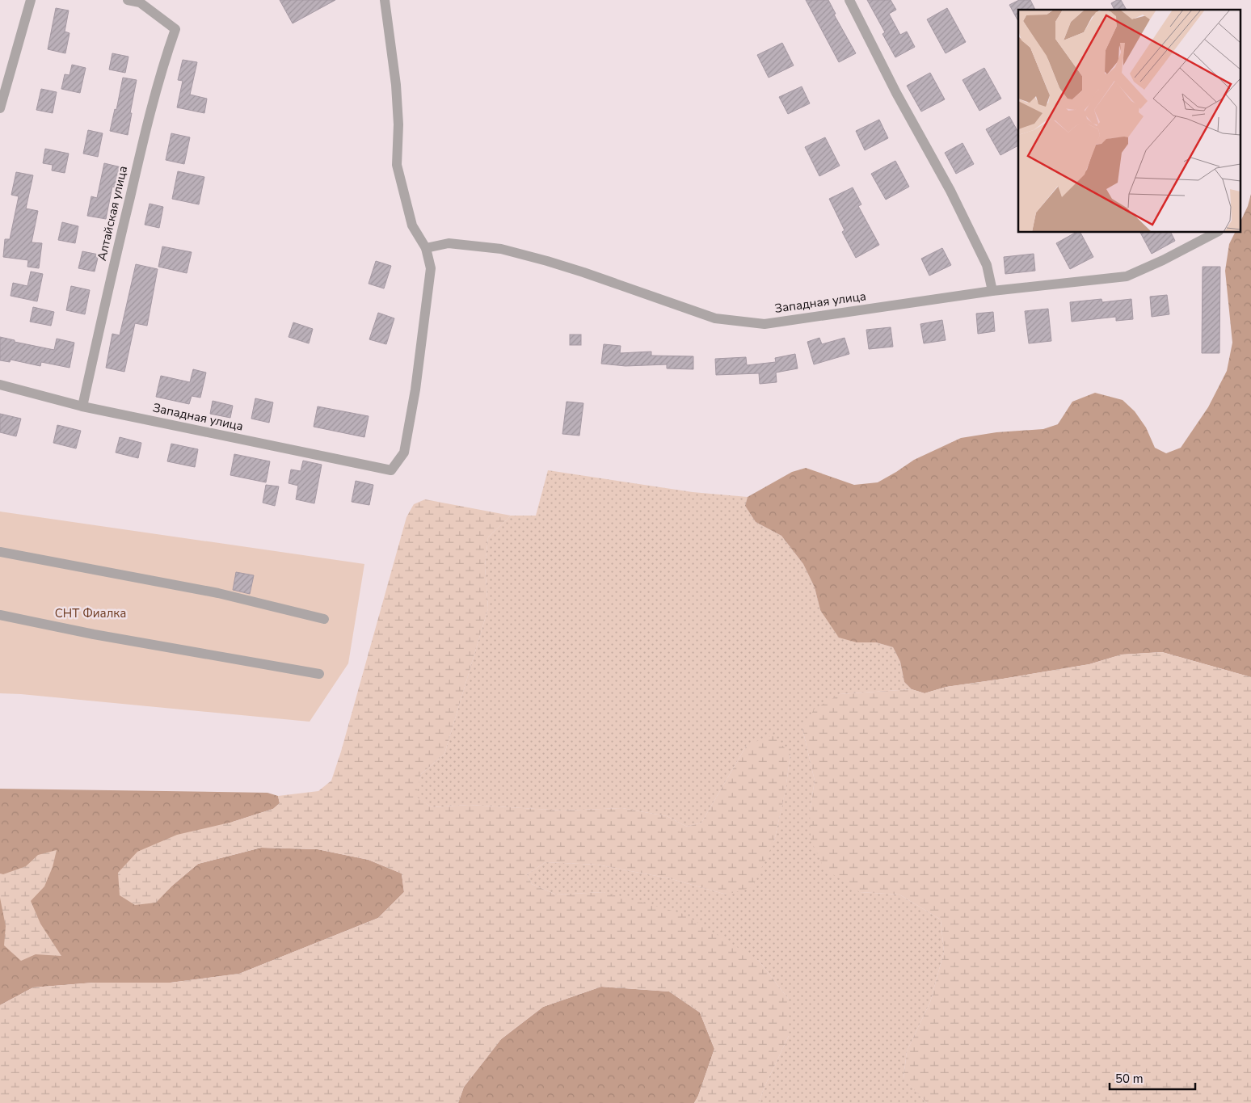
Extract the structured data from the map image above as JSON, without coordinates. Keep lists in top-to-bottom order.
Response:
{
  "streets": {
    "street": ["Алтайская улица", "Западная улица"]
  },
  "crossings": [
    ["Алтайская улица", "Западная улица"]
  ],
  "parks": ["СНТ Фиалка"],
  "scale_bar": "50 m"
}
